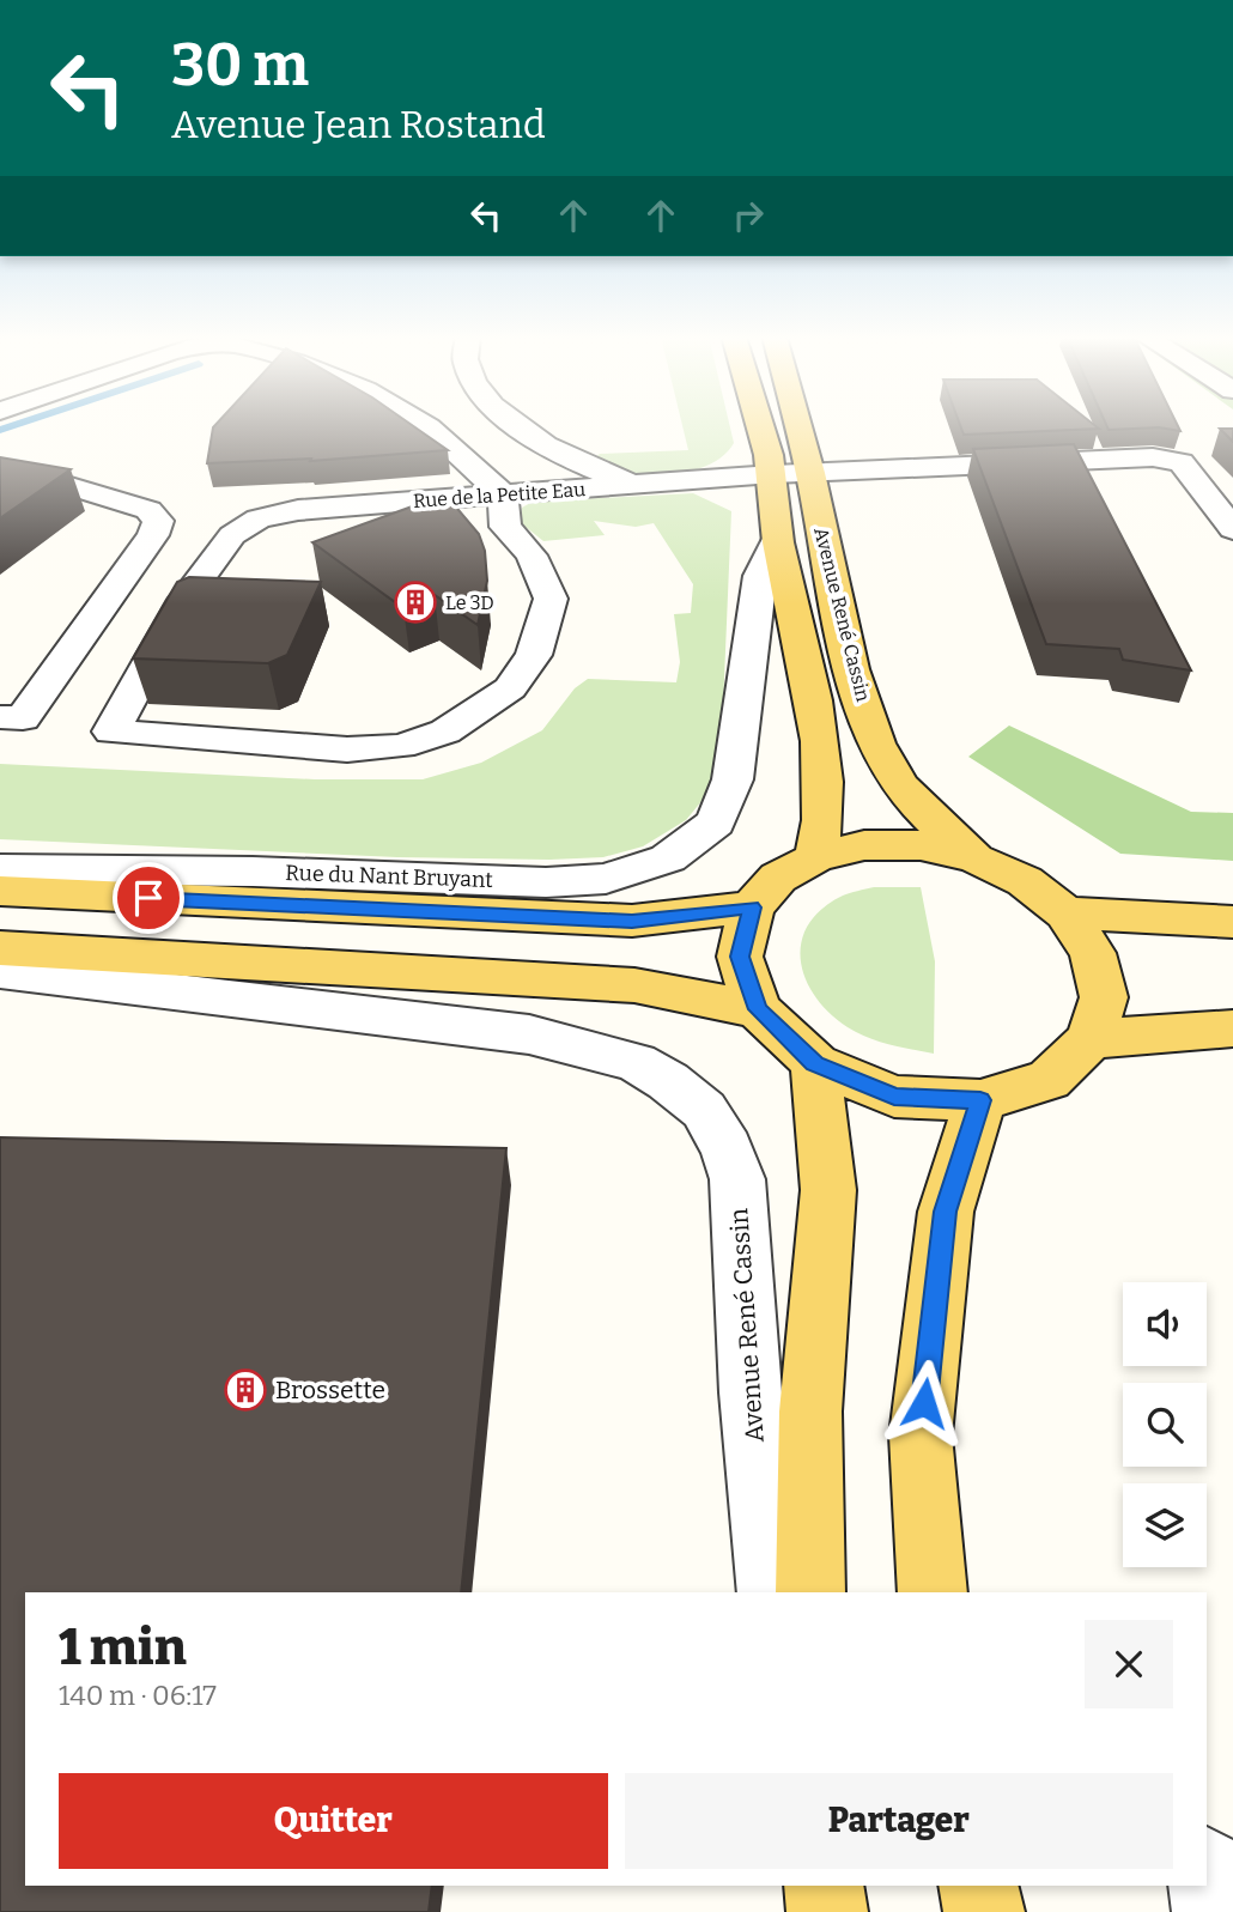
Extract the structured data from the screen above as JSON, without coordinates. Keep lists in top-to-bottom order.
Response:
{
  "streets": {
    "main road": ["Avenue René Cassin", "Rue du Nant Bruyant"],
    "street": ["Rue de la Petite Eau"]
  },
  "crossings": [
    ["Rue de la Petite Eau", "Avenue René Cassin"]
  ],
  "places": {
    "building": ["Le 3D", "Brossette"]
  },
  "page": {
    "turn": ["30 m", "Avenue Jean Rostand"],
    "heading": ["1 min", "140 m · 06:17"],
    "buttons": ["Quitter", "Partager"]
  }
}
